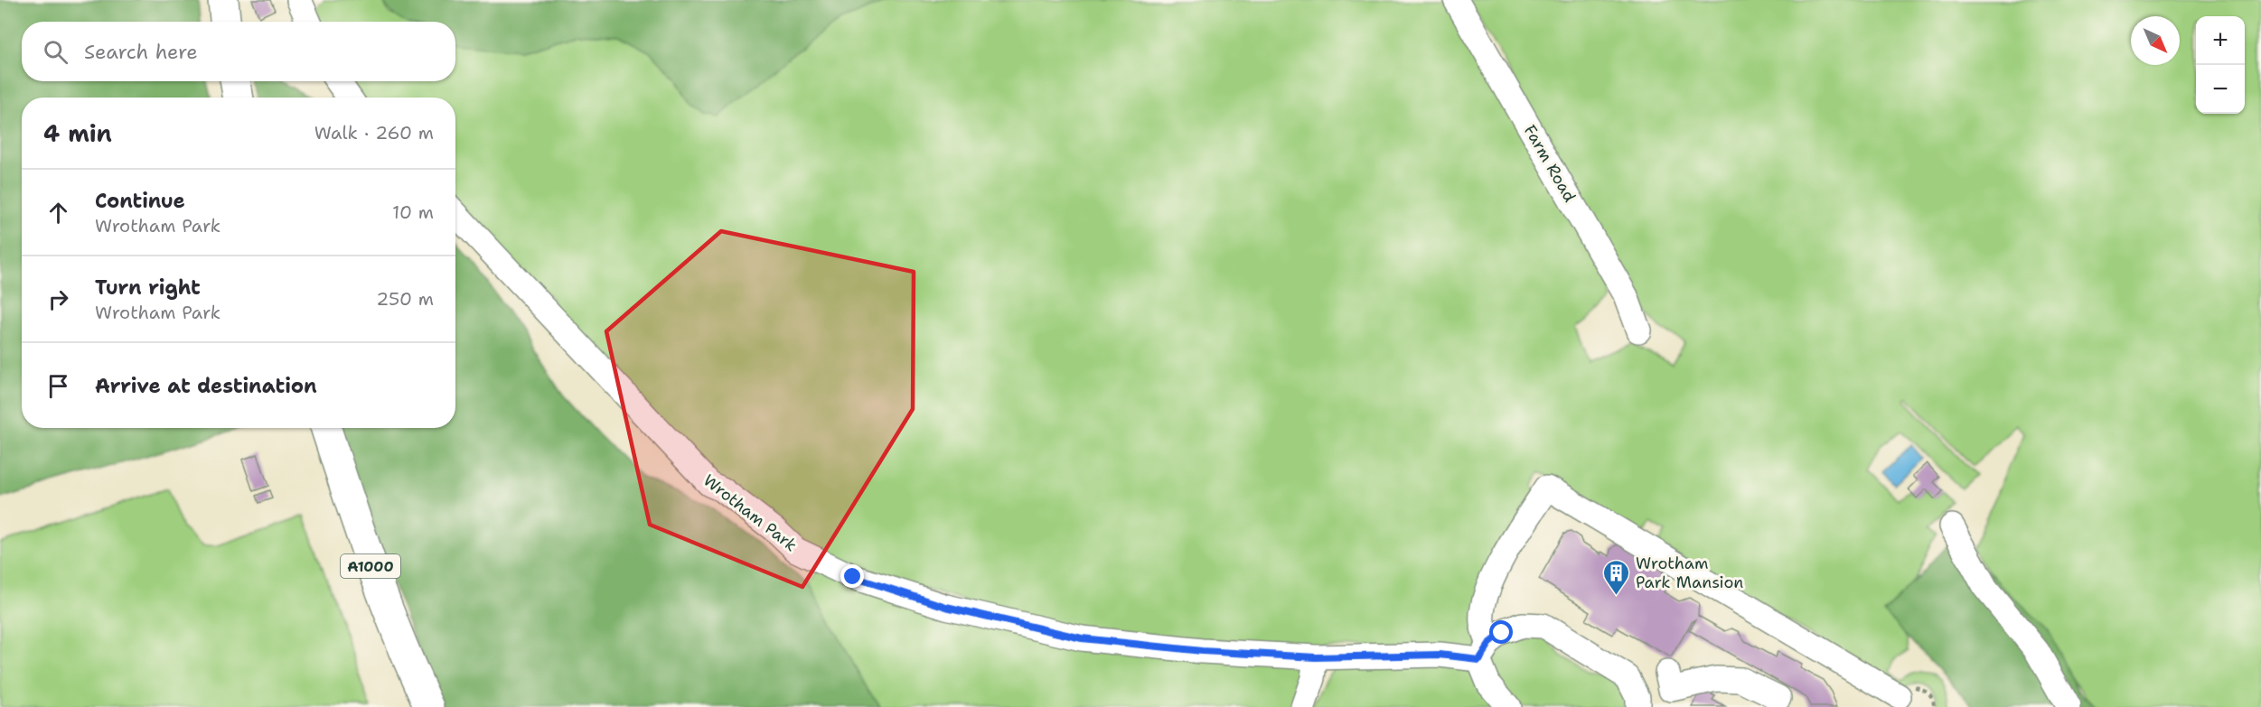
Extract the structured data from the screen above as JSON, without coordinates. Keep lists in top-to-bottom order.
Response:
{
  "streets": {
    "main road": ["A1000"],
    "lane": ["Farm Road", "Wrotham Park"]
  },
  "places": {
    "building": ["Wrotham Park Mansion"]
  },
  "north": "bottom right",
  "page": {
    "map_buttons": ["+", "−"],
    "search": "Search here",
    "heading": ["4 min", "Walk · 260 m"],
    "list": [
      ["Continue", "Wrotham Park", "10 m"],
      ["Turn right", "Wrotham Park", "250 m"],
      "Arrive at destination"
    ]
  }
}
